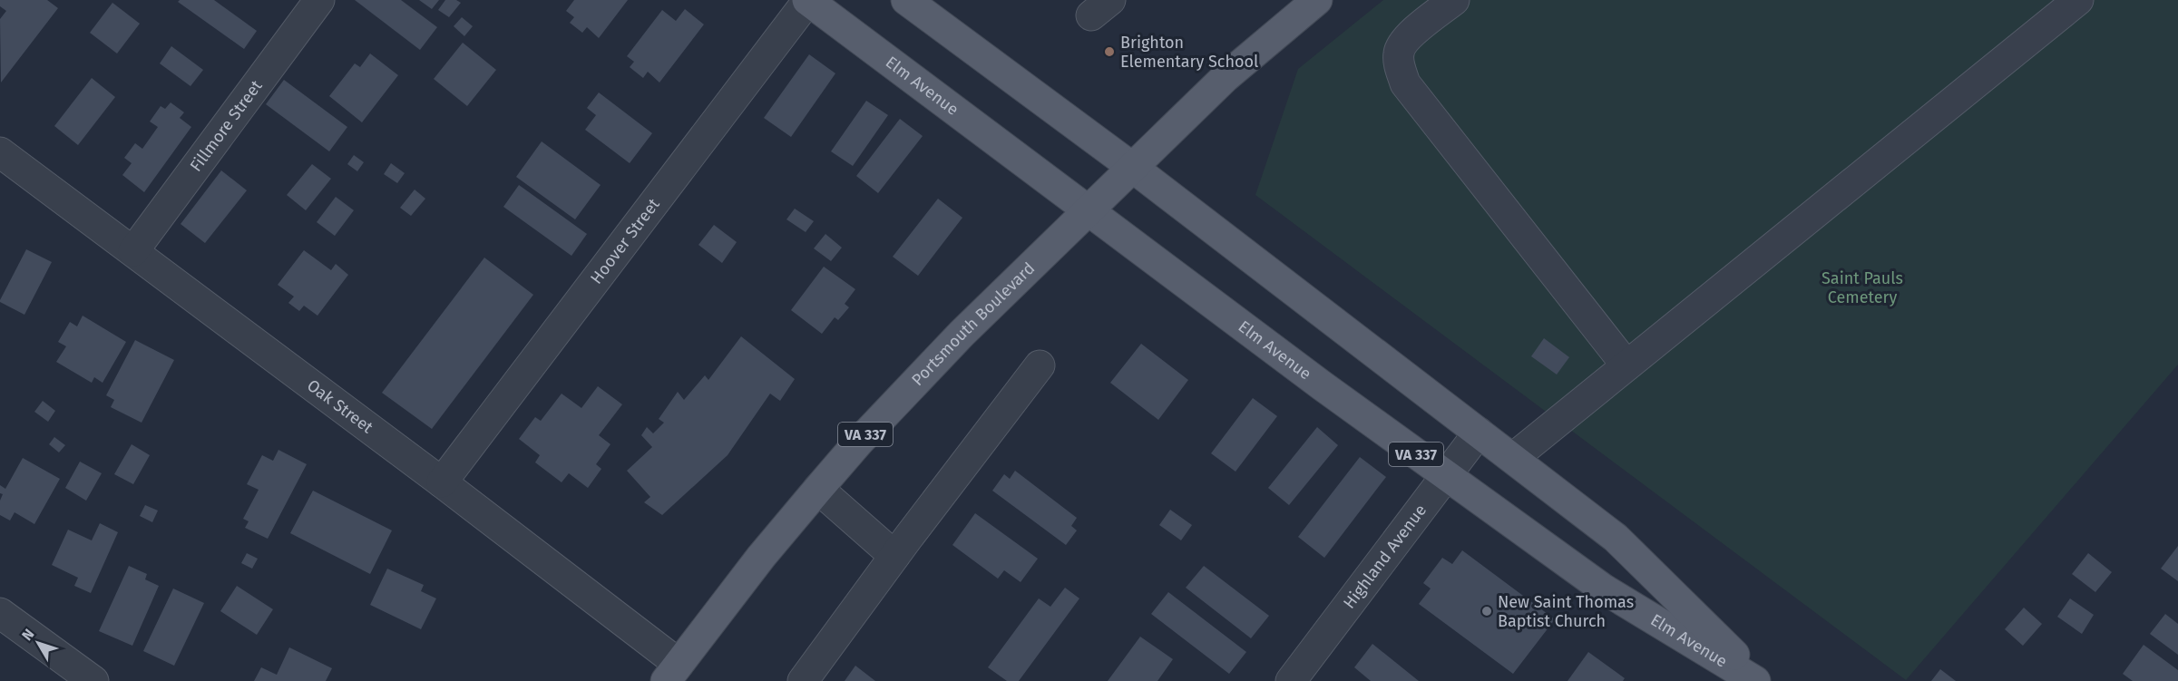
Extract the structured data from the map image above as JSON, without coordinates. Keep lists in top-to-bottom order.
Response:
{
  "streets": {
    "main road": ["Elm Avenue", "Portsmouth Boulevard", "VA 337"],
    "street": [
      "Fillmore Street",
      "Hoover Street",
      "Oak Street",
      "Highland Avenue"
    ]
  },
  "crossings": [
    ["Elm Avenue", "Hoover Street"],
    ["Elm Avenue", "Portsmouth Boulevard"],
    ["Elm Avenue", "Highland Avenue"],
    ["Fillmore Street", "Oak Street"],
    ["Hoover Street", "Oak Street"],
    ["Portsmouth Boulevard", "Oak Street"]
  ],
  "parks": ["Saint Pauls Cemetery"],
  "places": ["Brighton Elementary School", "New Saint Thomas Baptist Church"],
  "north": "top left"
}
